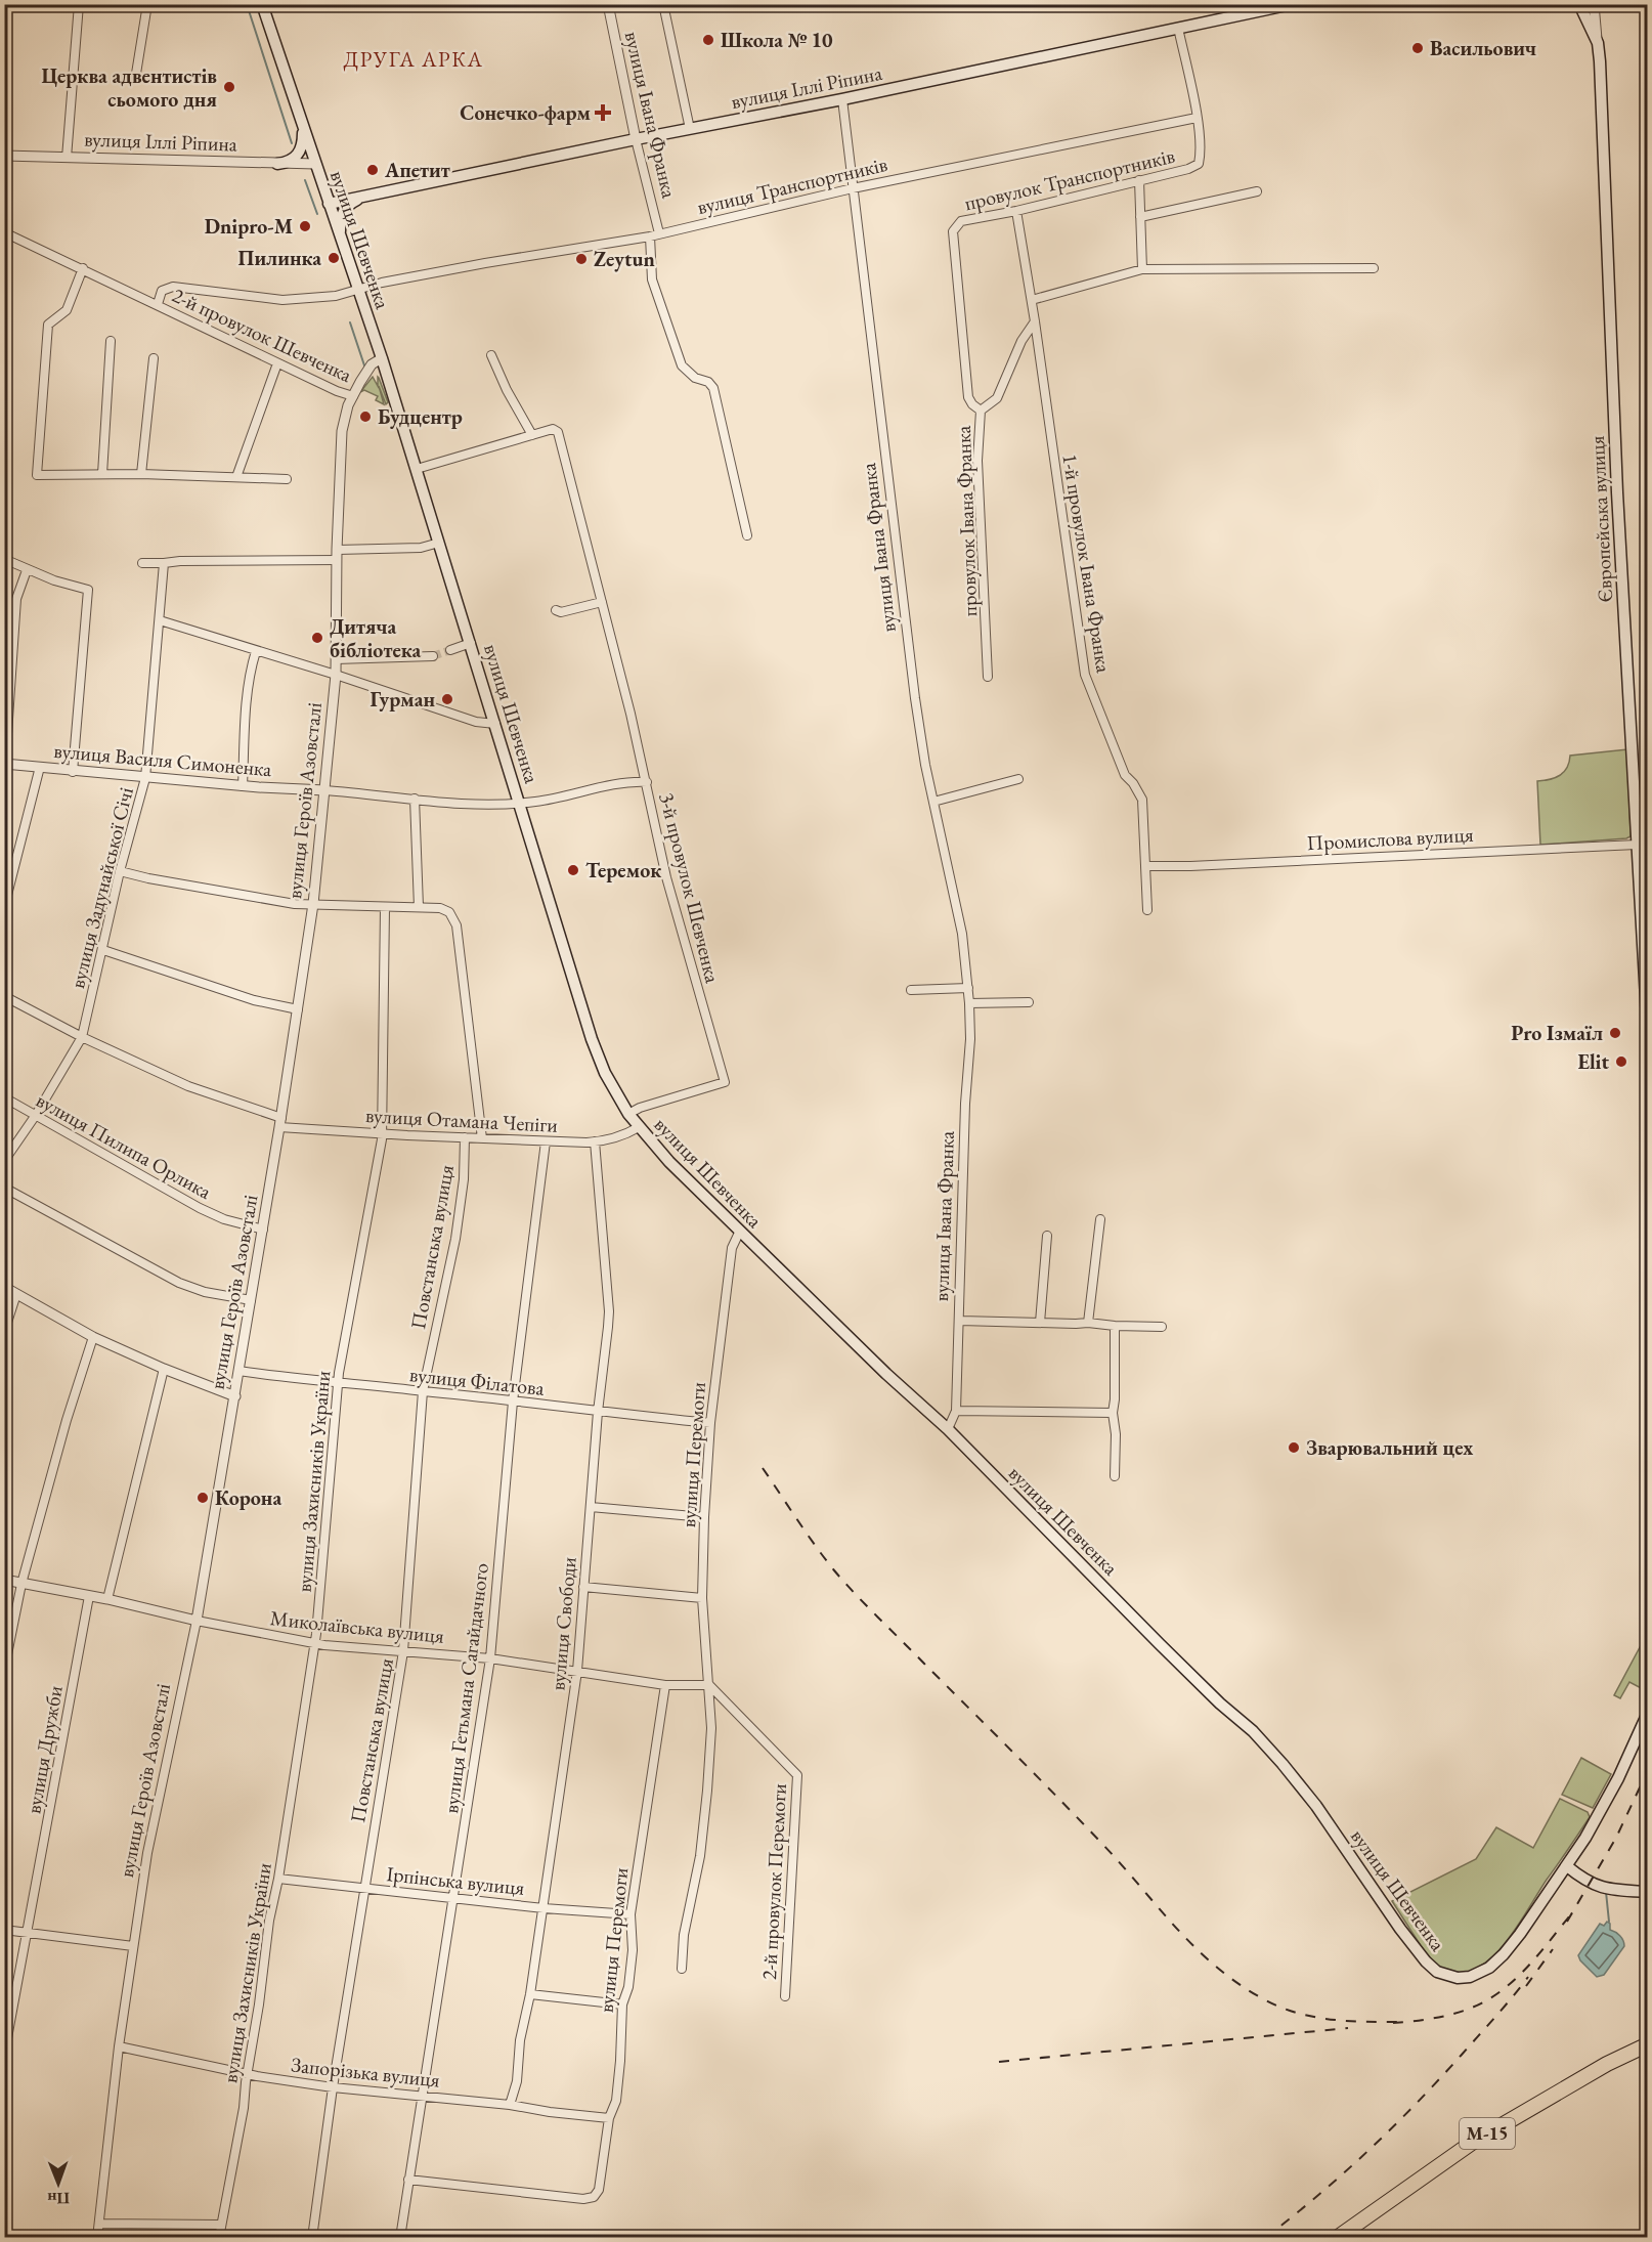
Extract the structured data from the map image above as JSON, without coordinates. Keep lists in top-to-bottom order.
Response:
{
  "streets": {
    "highway": ["М-15"],
    "main road": ["вулиця Іллі Ріпина", "вулиця Шевченка", "Європейська вулиця"],
    "street": [
      "вулиця Івана Франка",
      "провулок Транспортників",
      "вулиця Транспортників",
      "2-й провулок Шевченка",
      "провулок Івана Франка",
      "1-й провулок Івана Франка",
      "вулиця Василя Симоненка",
      "вулиця Героїв Азовсталі",
      "Промислова вулиця",
      "вулиця Задунайської Січі",
      "3-й провулок Шевченка",
      "вулиця Отамана Чепіги",
      "вулиця Пилипа Орлика",
      "Повстанська вулиця",
      "вулиця Філатова",
      "вулиця Перемоги",
      "вулиця Захисників України",
      "вулиця Свободи",
      "Миколаївська вулиця",
      "вулиця Гетьмана Сагайдачного",
      "вулиця Дружби",
      "Ірпінська вулиця",
      "2-й провулок Перемоги",
      "Запорізька вулиця"
    ]
  },
  "crossings": [
    ["вулиця Іллі Ріпина", "вулиця Івана Франка"],
    ["вулиця Іллі Ріпина", "провулок Транспортників"],
    ["вулиця Іллі Ріпина", "вулиця Шевченка"],
    ["вулиця Івана Франка", "вулиця Транспортників"],
    ["вулиця Івана Франка", "вулиця Шевченка"],
    ["провулок Транспортників", "вулиця Транспортників"],
    ["провулок Транспортників", "провулок Івана Франка"],
    ["провулок Транспортників", "1-й провулок Івана Франка"],
    ["вулиця Транспортників", "вулиця Шевченка"],
    ["вулиця Транспортників", "2-й провулок Шевченка"],
    ["вулиця Шевченка", "2-й провулок Шевченка"],
    ["вулиця Шевченка", "вулиця Василя Симоненка"],
    ["вулиця Шевченка", "вулиця Героїв Азовсталі"],
    ["вулиця Шевченка", "3-й провулок Шевченка"],
    ["вулиця Шевченка", "вулиця Отамана Чепіги"],
    ["вулиця Шевченка", "вулиця Перемоги"],
    ["2-й провулок Шевченка", "вулиця Героїв Азовсталі"],
    ["Європейська вулиця", "Промислова вулиця"],
    ["1-й провулок Івана Франка", "Промислова вулиця"],
    ["вулиця Василя Симоненка", "вулиця Героїв Азовсталі"],
    ["вулиця Василя Симоненка", "вулиця Задунайської Січі"],
    ["вулиця Василя Симоненка", "3-й провулок Шевченка"],
    ["вулиця Героїв Азовсталі", "вулиця Отамана Чепіги"],
    ["вулиця Героїв Азовсталі", "вулиця Пилипа Орлика"],
    ["вулиця Героїв Азовсталі", "вулиця Філатова"],
    ["вулиця Героїв Азовсталі", "Миколаївська вулиця"],
    ["вулиця Героїв Азовсталі", "Запорізька вулиця"],
    ["вулиця Задунайської Січі", "вулиця Отамана Чепіги"],
    ["вулиця Задунайської Січі", "вулиця Пилипа Орлика"],
    ["вулиця Отамана Чепіги", "Повстанська вулиця"],
    ["вулиця Отамана Чепіги", "вулиця Захисників України"],
    ["вулиця Отамана Чепіги", "вулиця Свободи"],
    ["вулиця Отамана Чепіги", "вулиця Гетьмана Сагайдачного"],
    ["Повстанська вулиця", "вулиця Філатова"],
    ["Повстанська вулиця", "Миколаївська вулиця"],
    ["Повстанська вулиця", "Ірпінська вулиця"],
    ["Повстанська вулиця", "Запорізька вулиця"],
    ["вулиця Філатова", "вулиця Перемоги"],
    ["вулиця Філатова", "вулиця Захисників України"],
    ["вулиця Філатова", "вулиця Свободи"],
    ["вулиця Філатова", "вулиця Гетьмана Сагайдачного"],
    ["вулиця Перемоги", "Миколаївська вулиця"],
    ["вулиця Перемоги", "вулиця Гетьмана Сагайдачного"],
    ["вулиця Перемоги", "Ірпінська вулиця"],
    ["вулиця Перемоги", "2-й провулок Перемоги"],
    ["вулиця Перемоги", "Запорізька вулиця"],
    ["вулиця Захисників України", "Миколаївська вулиця"],
    ["вулиця Захисників України", "Ірпінська вулиця"],
    ["вулиця Захисників України", "Запорізька вулиця"],
    ["вулиця Свободи", "Миколаївська вулиця"],
    ["вулиця Свободи", "Ірпінська вулиця"],
    ["вулиця Свободи", "Запорізька вулиця"],
    ["Миколаївська вулиця", "вулиця Гетьмана Сагайдачного"],
    ["Миколаївська вулиця", "вулиця Дружби"],
    ["Миколаївська вулиця", "2-й провулок Перемоги"],
    ["вулиця Гетьмана Сагайдачного", "Ірпінська вулиця"],
    ["вулиця Гетьмана Сагайдачного", "Запорізька вулиця"]
  ],
  "districts": ["ДРУГА АРКА"],
  "places": {
    "other": [
      "Школа № 10",
      "Васильович",
      "Церква адвентистів сьомого дня",
      "Апетит",
      "Dnipro-M",
      "Пилинка",
      "Zeytun",
      "Будцентр",
      "Дитяча бібліотека",
      "Гурман",
      "Теремок",
      "Pro Ізмаїл",
      "Elit",
      "Зварювальний цех",
      "Корона"
    ],
    "health": ["Сонечко-фарм"]
  },
  "north": "bottom"
}
